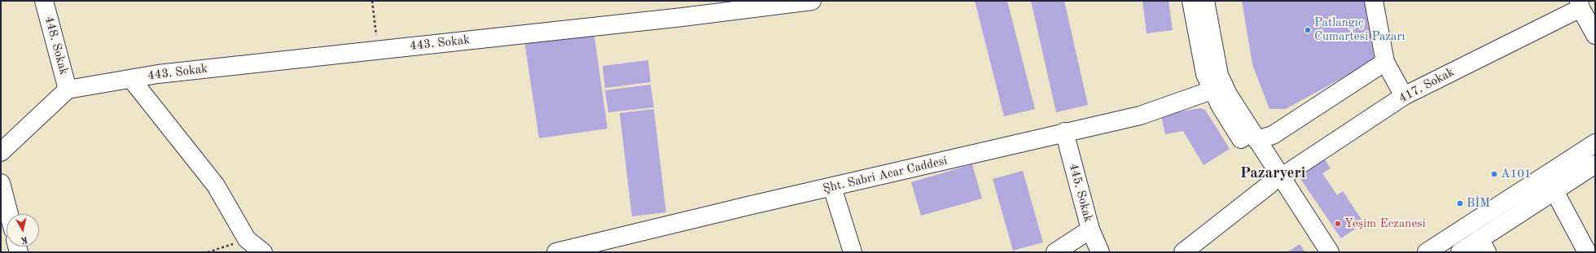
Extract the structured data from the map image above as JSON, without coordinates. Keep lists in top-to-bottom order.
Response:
{
  "streets": {
    "street": [
      "443. Sokak",
      "448. Sokak",
      "417. Sokak",
      "Şht. Sabri Acar Caddesi",
      "445. Sokak"
    ]
  },
  "crossings": [
    ["443. Sokak", "448. Sokak"],
    ["Şht. Sabri Acar Caddesi", "445. Sokak"]
  ],
  "districts": ["Pazaryeri"],
  "places": [
    "Patlangıç Cumartesi Pazarı",
    "A101",
    "BİM",
    "Yeşim Eczanesi"
  ],
  "north": "bottom"
}
